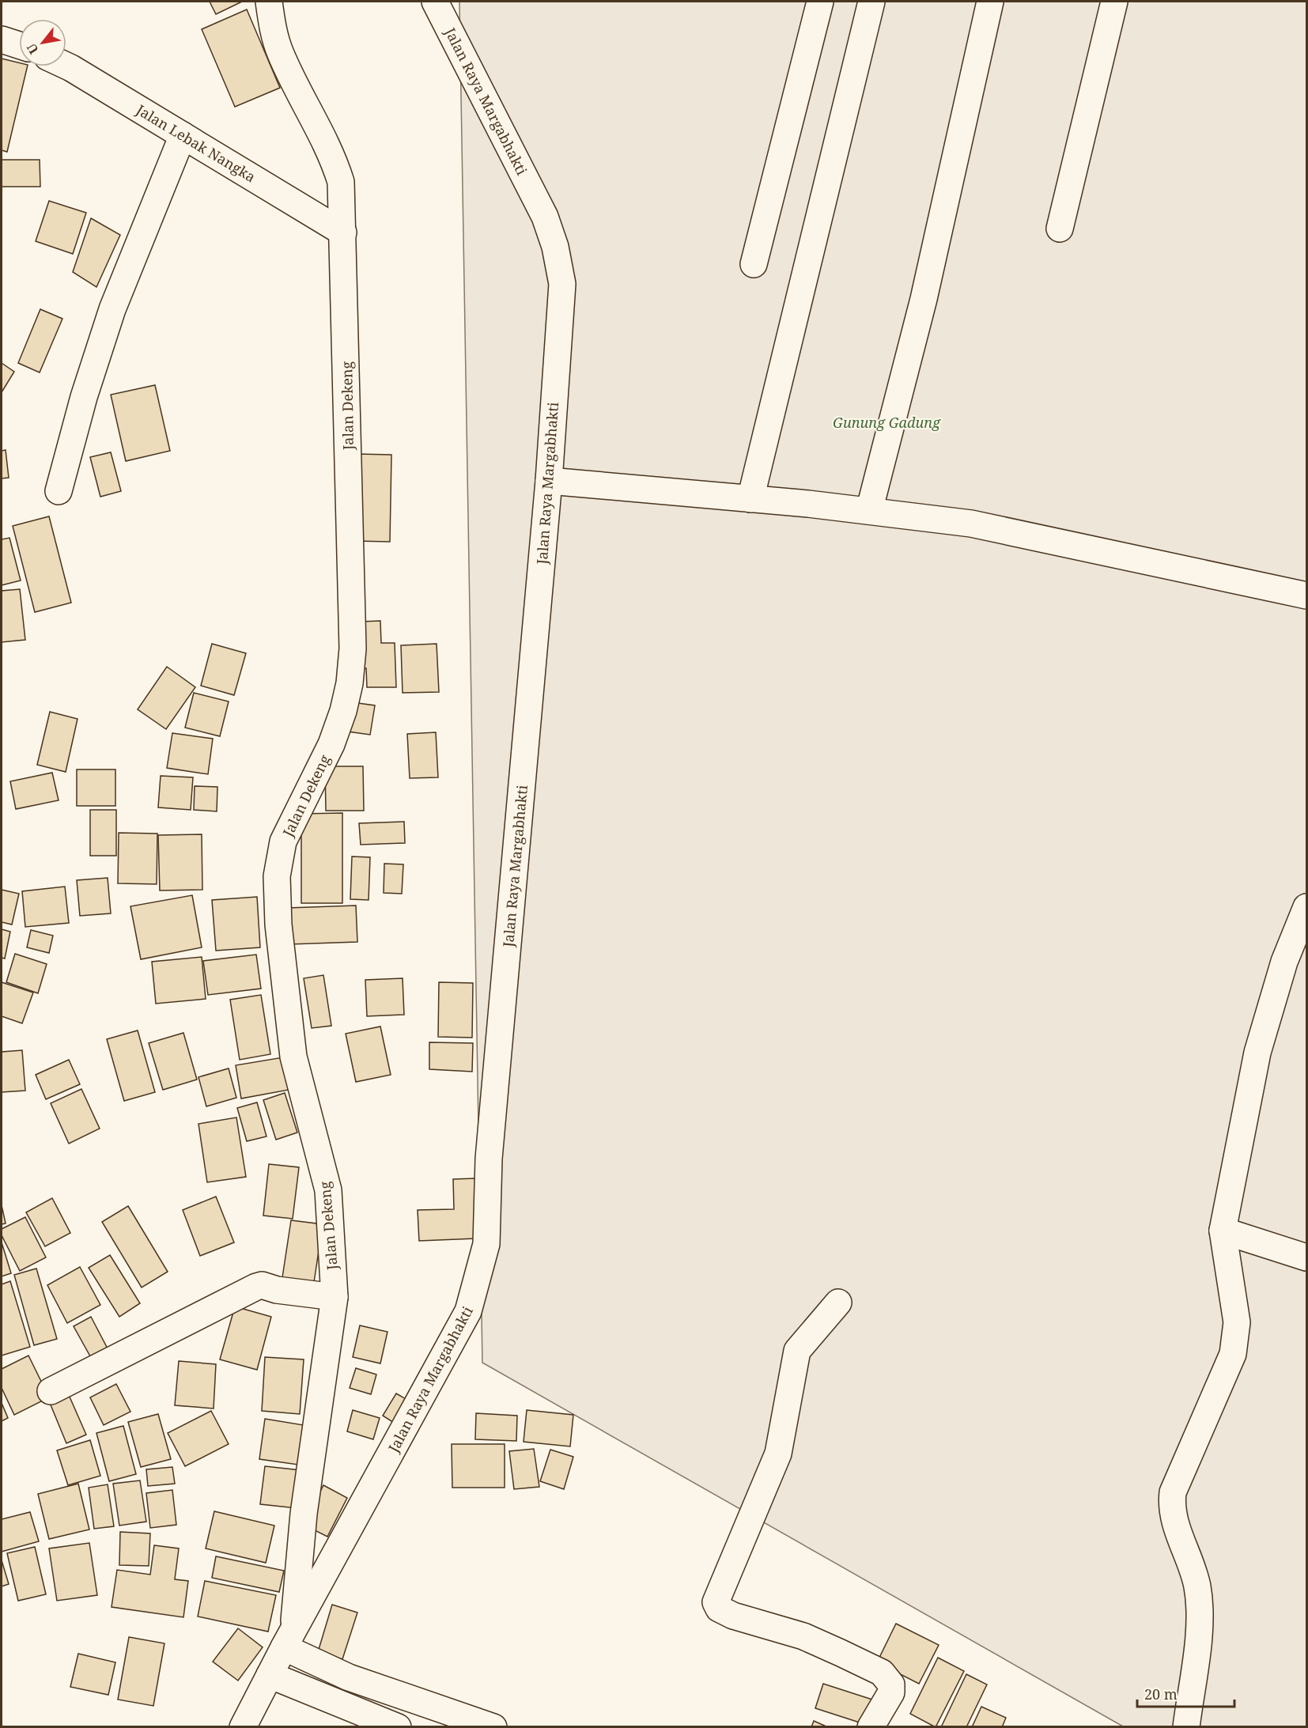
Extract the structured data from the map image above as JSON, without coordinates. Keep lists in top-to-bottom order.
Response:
{
  "streets": {
    "street": ["Jalan Raya Margabhakti", "Jalan Lebak Nangka", "Jalan Dekeng"]
  },
  "crossings": [
    ["Jalan Raya Margabhakti", "Jalan Dekeng"],
    ["Jalan Lebak Nangka", "Jalan Dekeng"]
  ],
  "parks": ["Gunung Gadung"],
  "scale_bar": "20 m",
  "north": "bottom left"
}
